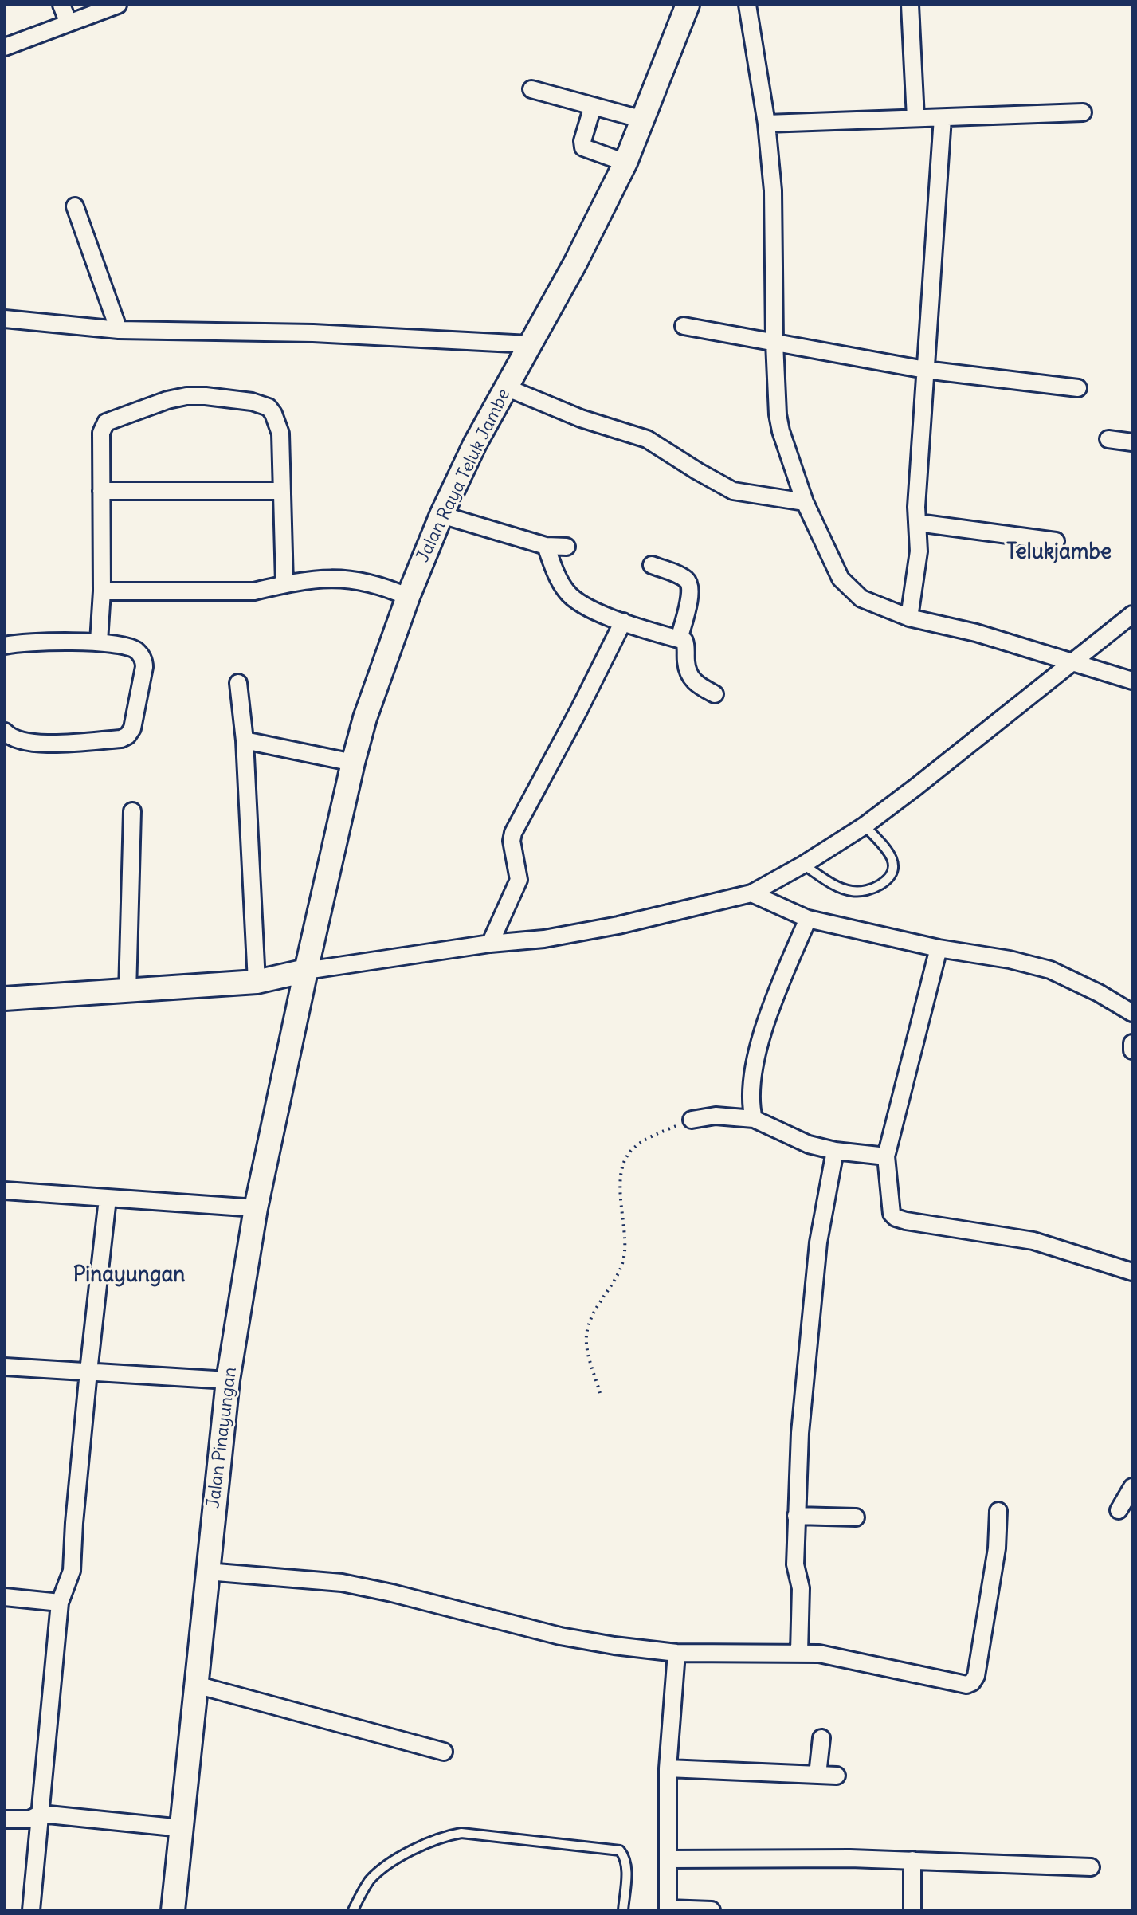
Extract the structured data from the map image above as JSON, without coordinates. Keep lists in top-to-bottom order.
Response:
{
  "streets": {
    "main road": ["Jalan Raya Teluk Jambe", "Jalan Pinayungan"]
  },
  "crossings": [
    ["Jalan Raya Teluk Jambe", "Jalan Pinayungan"]
  ],
  "districts": ["Telukjambe", "Pinayungan"]
}
